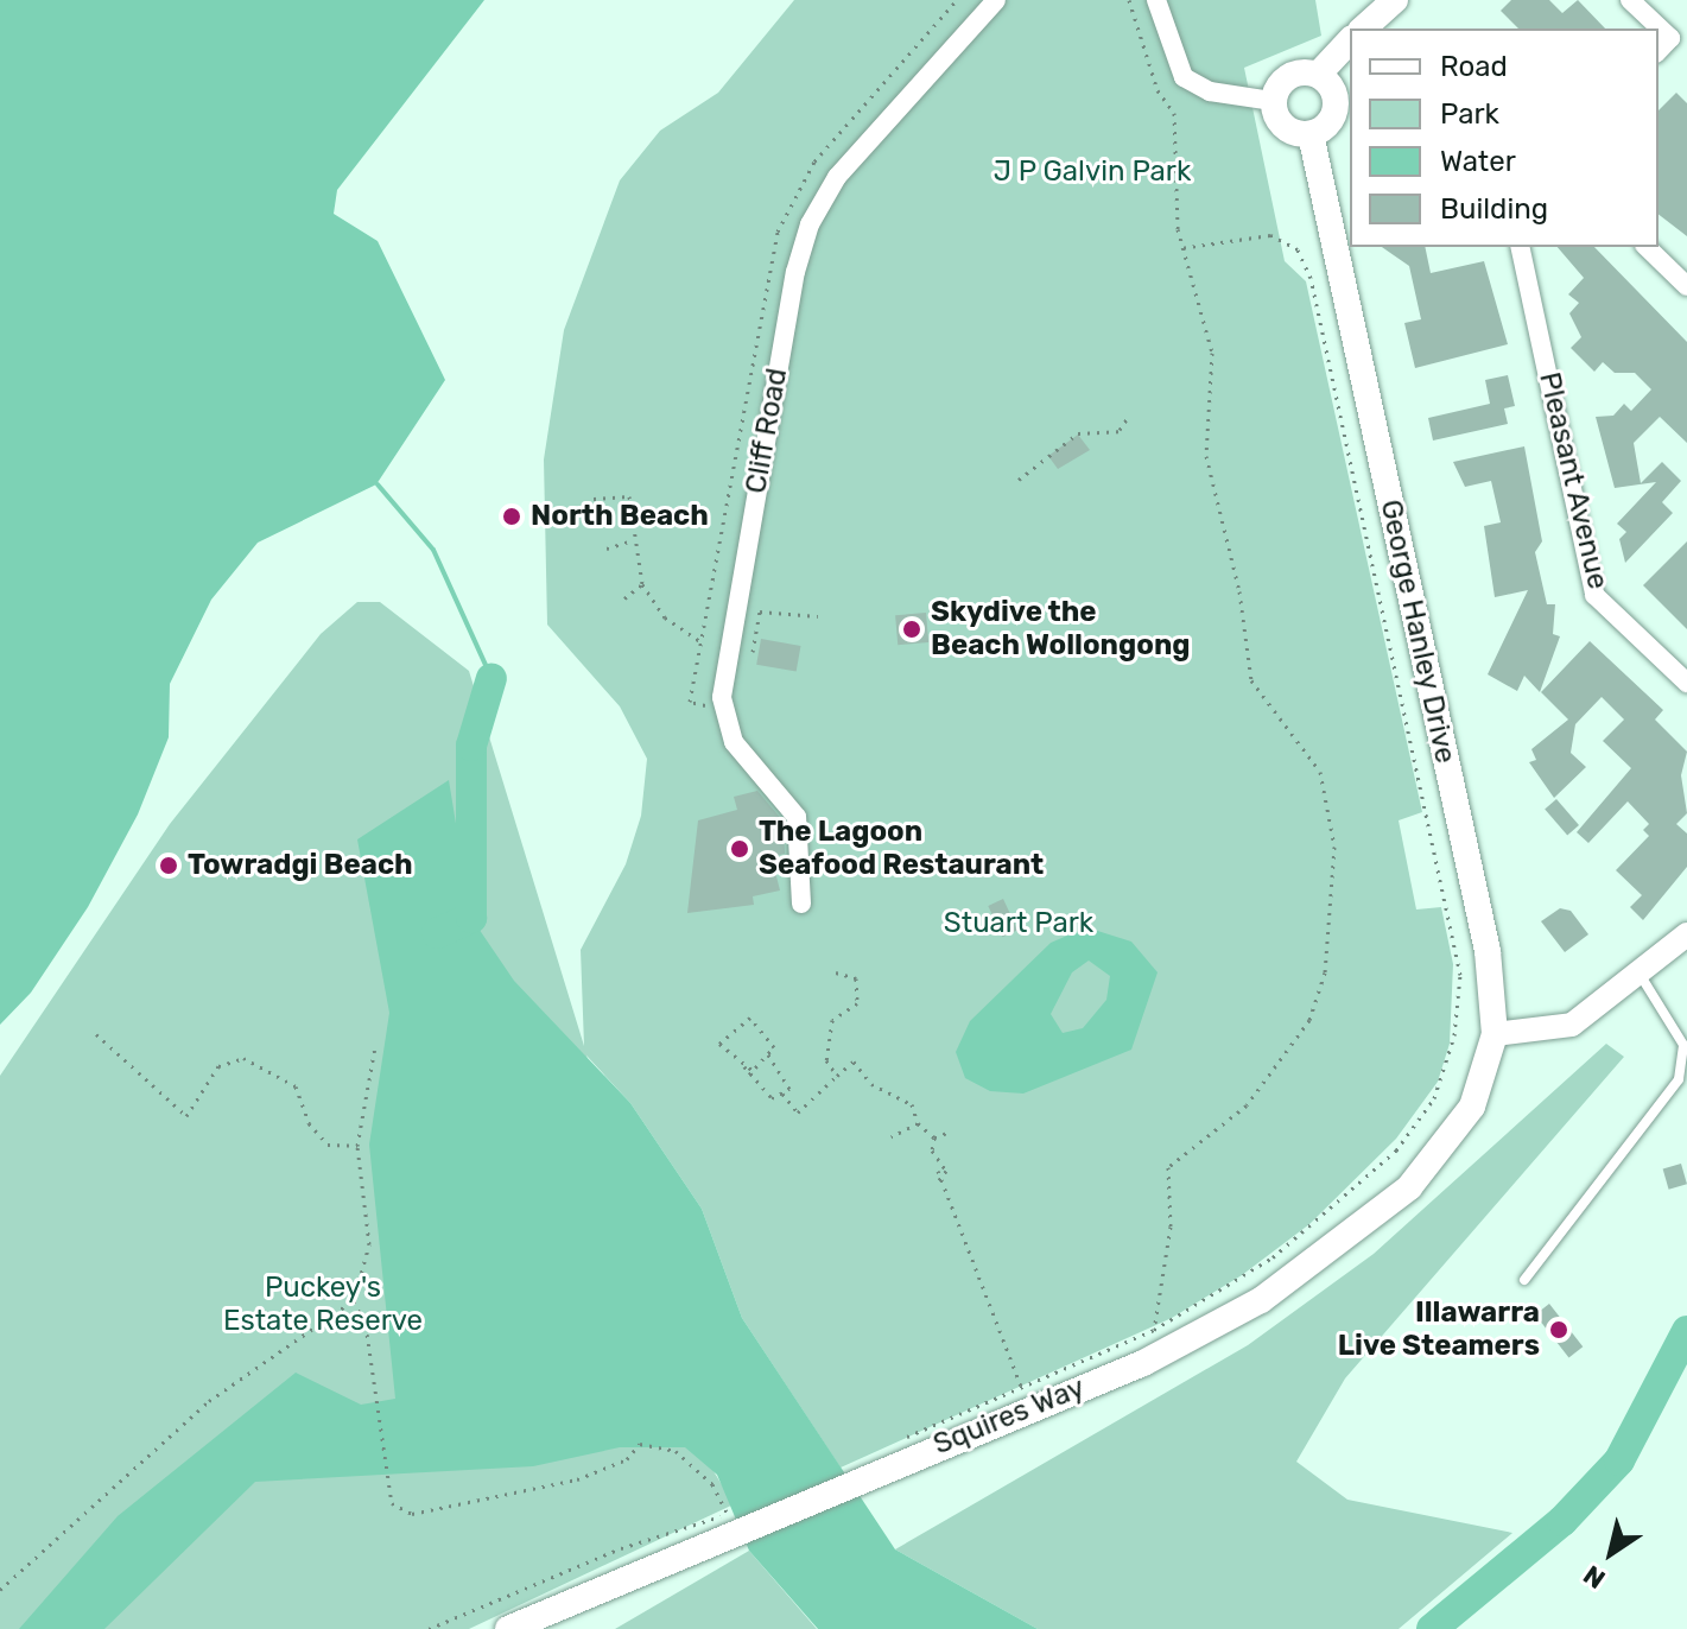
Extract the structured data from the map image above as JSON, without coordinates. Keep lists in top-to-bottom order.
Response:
{
  "streets": {
    "main road": ["George Hanley Drive", "Squires Way"],
    "street": ["Cliff Road", "Pleasant Avenue"]
  },
  "crossings": [
    ["George Hanley Drive", "Squires Way"]
  ],
  "parks": ["J P Galvin Park", "Stuart Park", "Puckey's Estate Reserve"],
  "places": [
    "North Beach",
    "Skydive the Beach Wollongong",
    "The Lagoon Seafood Restaurant",
    "Towradgi Beach",
    "Illawarra Live Steamers"
  ],
  "legend": [
    "Road",
    "Park",
    "Water",
    "Building"
  ],
  "north": "bottom left"
}
